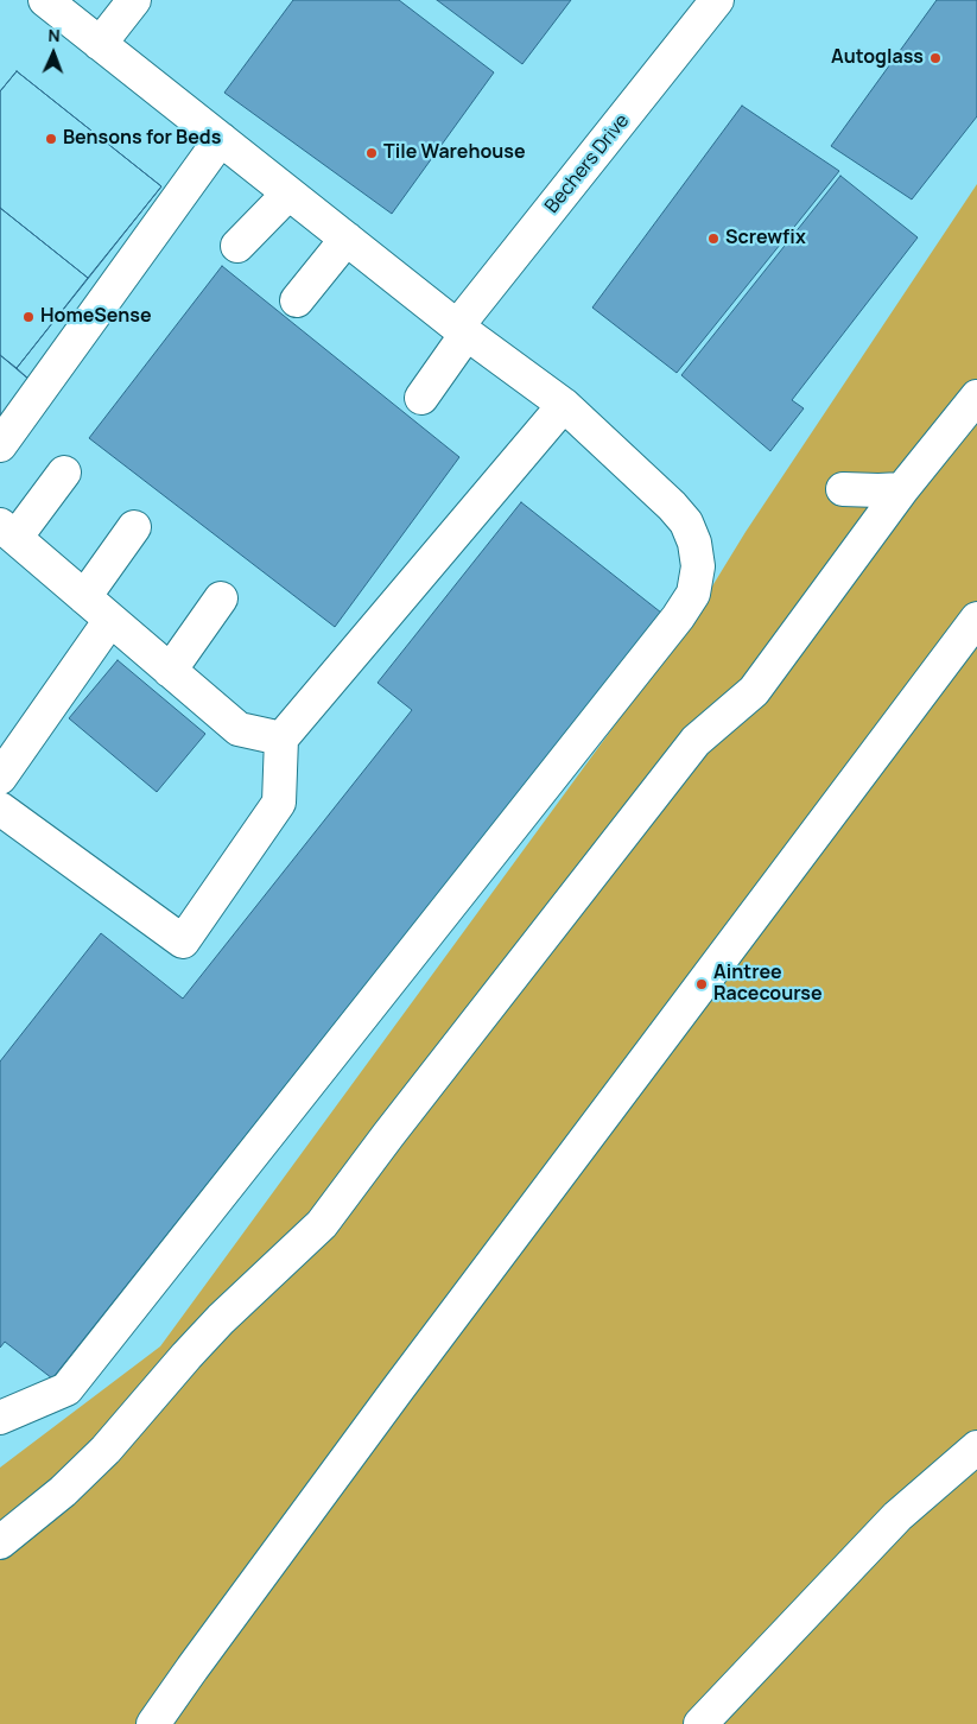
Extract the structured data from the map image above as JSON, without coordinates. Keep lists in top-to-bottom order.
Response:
{
  "streets": {
    "lane": ["Bechers Drive"]
  },
  "places": [
    "Autoglass",
    "Bensons for Beds",
    "Tile Warehouse",
    "Screwfix",
    "HomeSense",
    "Aintree Racecourse"
  ],
  "north": "top"
}
